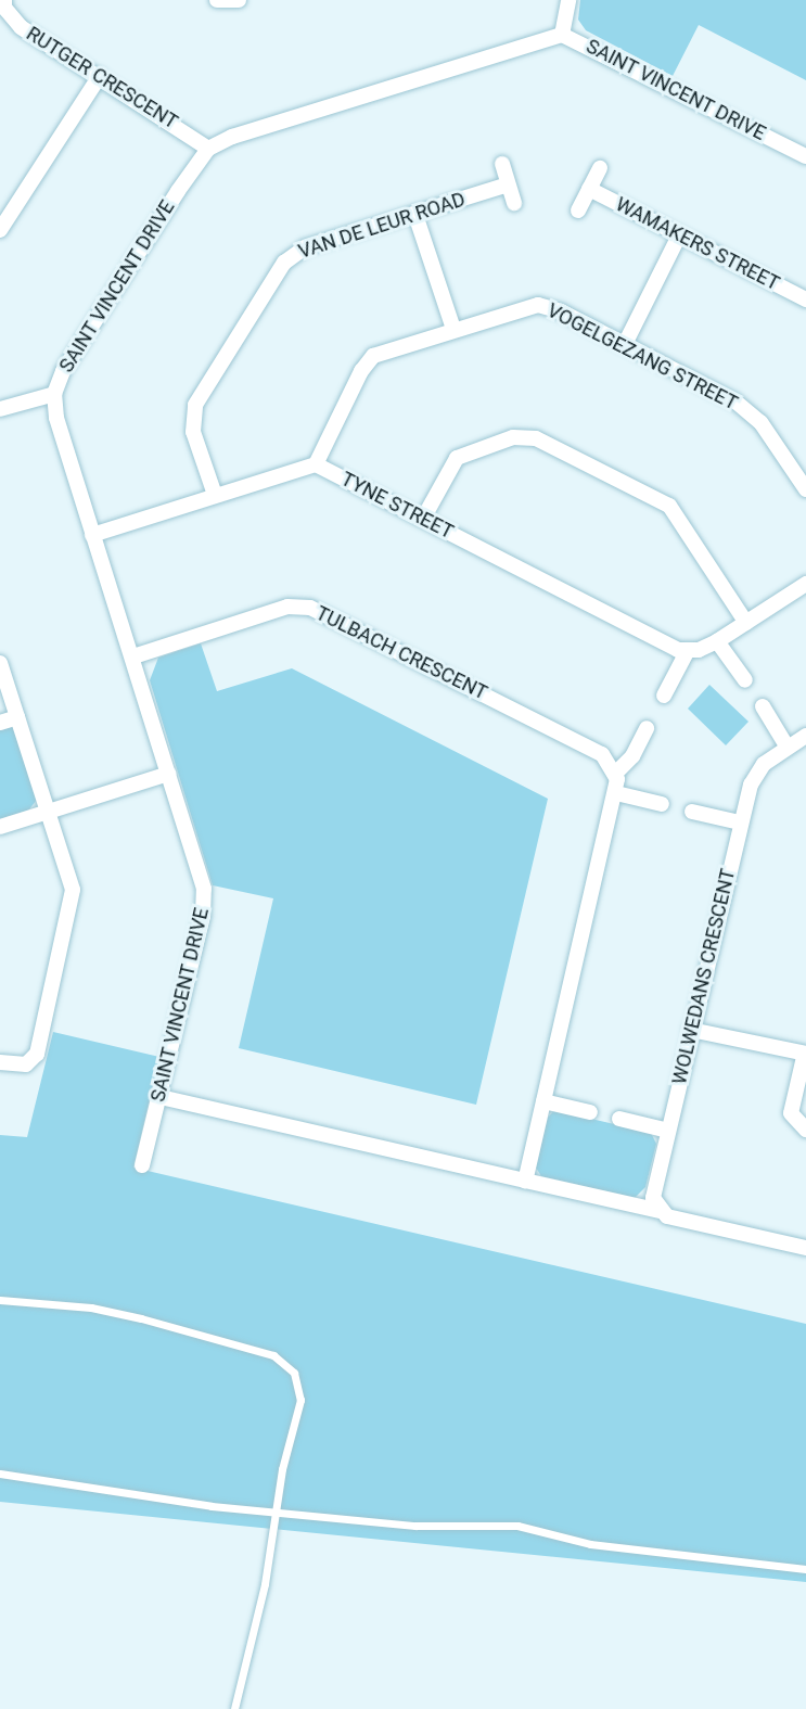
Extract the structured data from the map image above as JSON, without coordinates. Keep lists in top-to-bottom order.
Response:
{
  "streets": {
    "street": [
      "RUTGER CRESCENT",
      "SAINT VINCENT DRIVE",
      "VAN DE LEUR ROAD",
      "WAMAKERS STREET",
      "VOGELGEZANG STREET",
      "TYNE STREET",
      "TULBACH CRESCENT",
      "WOLWEDANS CRESCENT"
    ]
  },
  "crossings": [
    ["RUTGER CRESCENT", "SAINT VINCENT DRIVE"],
    ["SAINT VINCENT DRIVE", "TULBACH CRESCENT"],
    ["VOGELGEZANG STREET", "TYNE STREET"]
  ]
}
